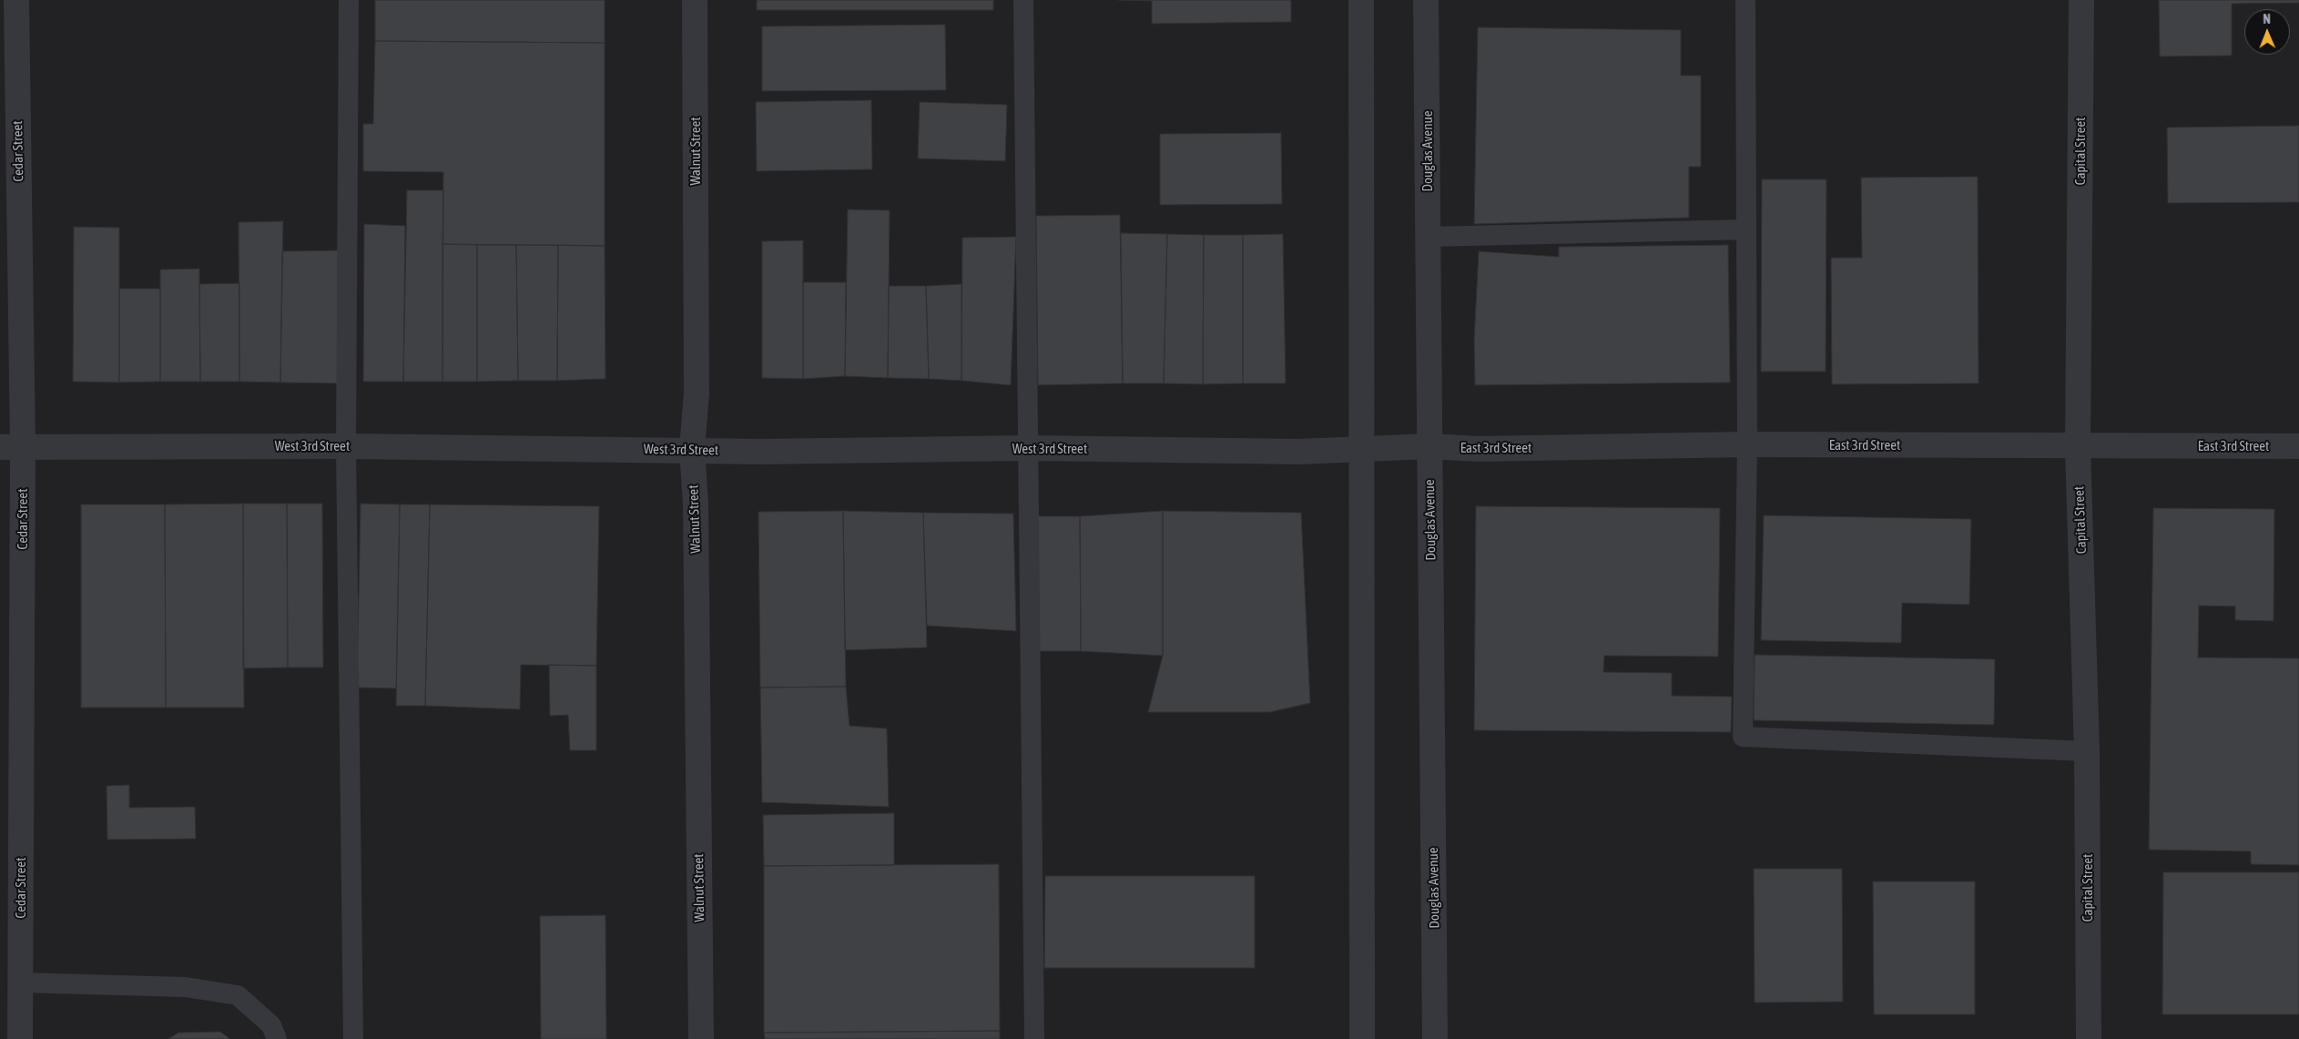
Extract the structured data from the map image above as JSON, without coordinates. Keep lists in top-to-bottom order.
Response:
{
  "streets": {
    "street": [
      "Cedar Street",
      "Walnut Street",
      "Douglas Avenue",
      "Capital Street",
      "East 3rd Street",
      "West 3rd Street"
    ]
  },
  "crossings": [
    ["Cedar Street", "West 3rd Street"],
    ["Walnut Street", "West 3rd Street"],
    ["Douglas Avenue", "East 3rd Street"],
    ["Capital Street", "East 3rd Street"],
    ["East 3rd Street", "West 3rd Street"]
  ],
  "north": "top"
}
